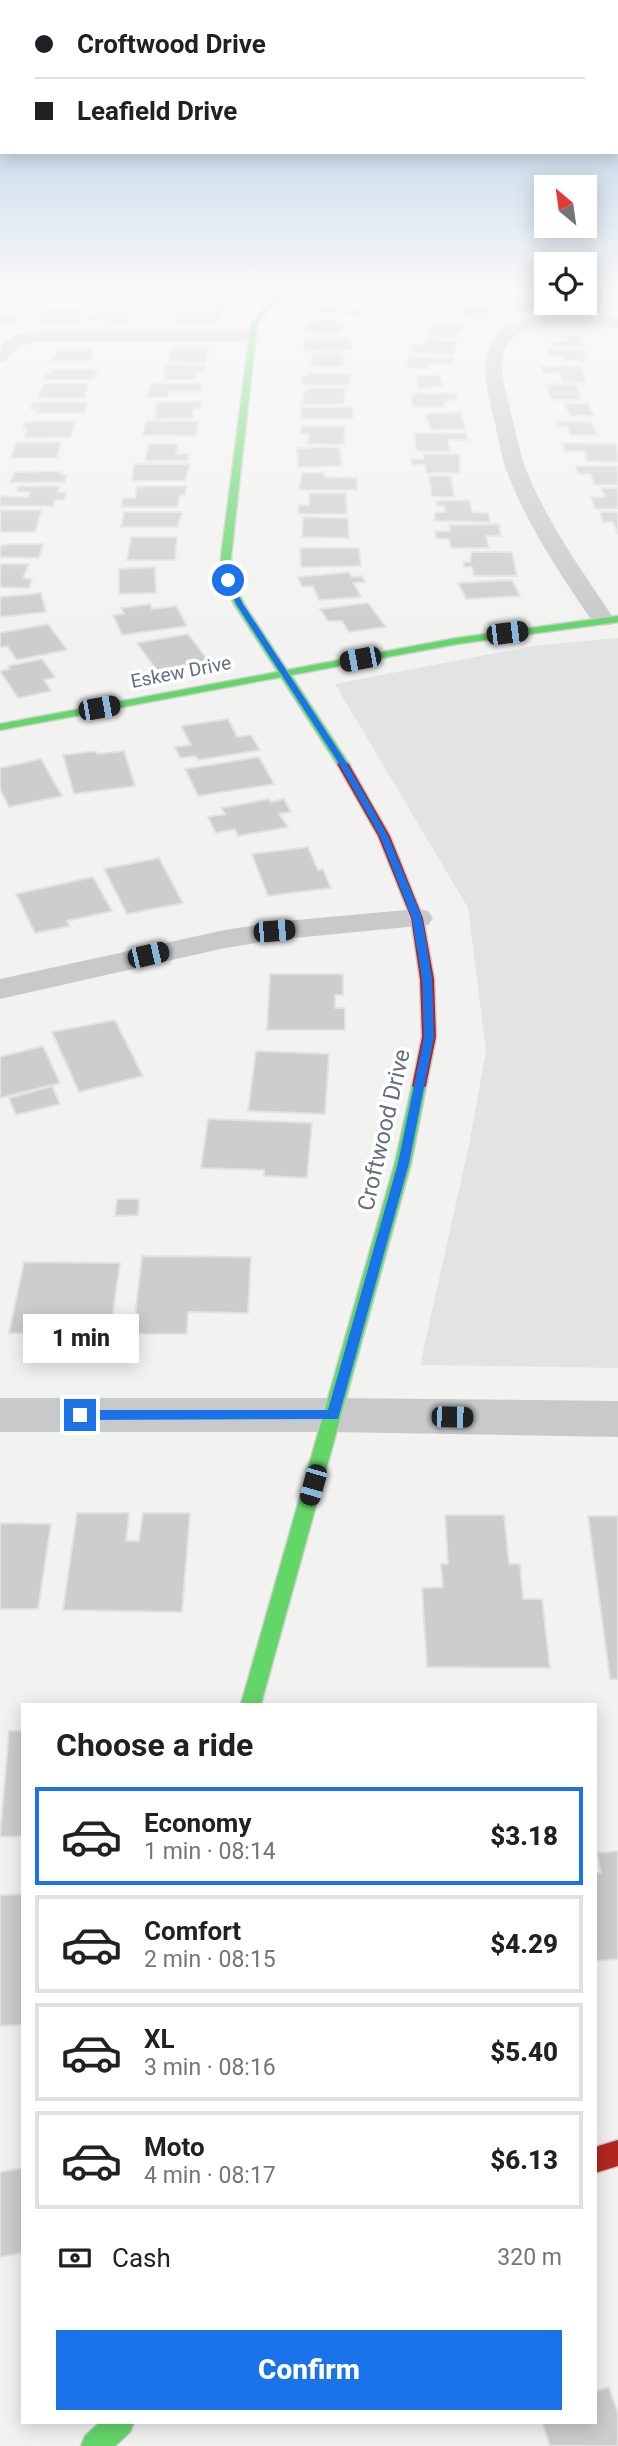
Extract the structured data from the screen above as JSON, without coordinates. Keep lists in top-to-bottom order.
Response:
{
  "streets": {
    "street": ["Eskew Drive", "Croftwood Drive"]
  },
  "crossings": [
    ["Eskew Drive", "Croftwood Drive"]
  ],
  "north": "top left",
  "page": {
    "banner": ["Croftwood Drive", "Leafield Drive"],
    "bubble": "1 min",
    "heading": "Choose a ride",
    "list": [
      {
        "name": "Economy",
        "note": "1 min · 08:14",
        "value": "$3.18"
      },
      {
        "name": "Comfort",
        "note": "2 min · 08:15",
        "value": "$4.29"
      },
      {
        "name": "XL",
        "note": "3 min · 08:16",
        "value": "$5.40"
      },
      {
        "name": "Moto",
        "note": "4 min · 08:17",
        "value": "$6.13"
      }
    ],
    "pay": ["Cash", "320 m"],
    "buttons": "Confirm"
  }
}
